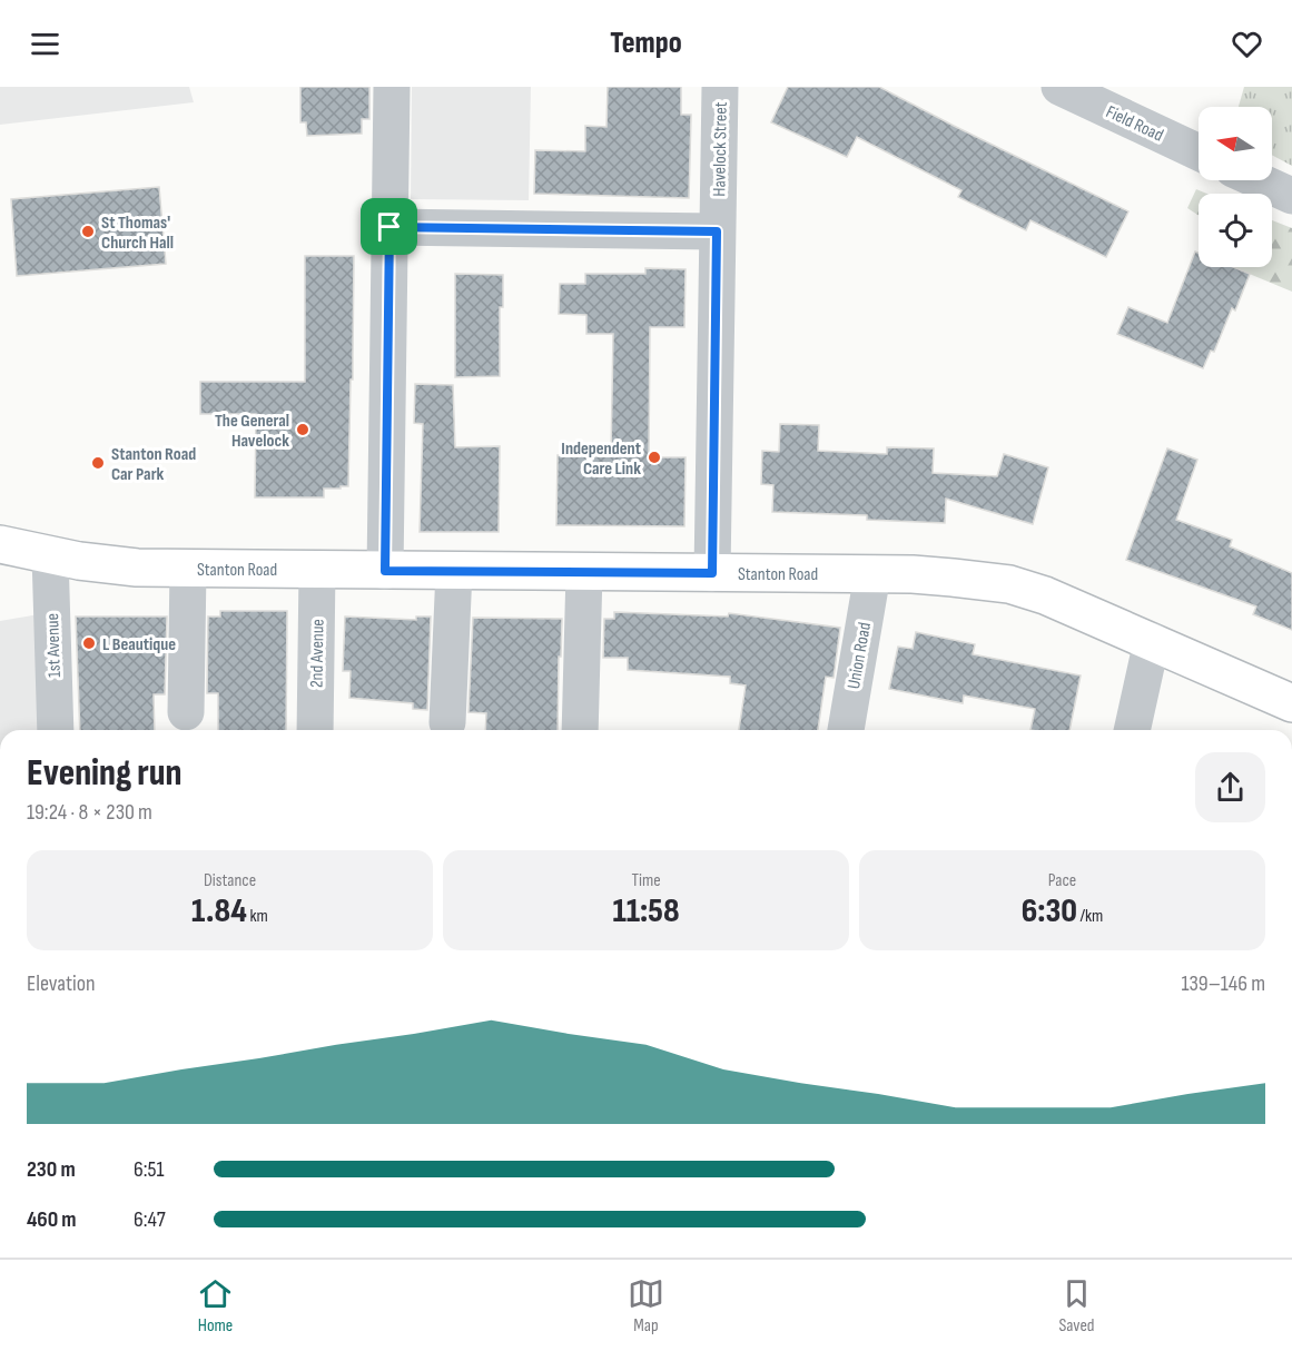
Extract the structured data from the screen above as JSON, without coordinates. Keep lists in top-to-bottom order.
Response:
{
  "streets": {
    "main road": ["Stanton Road"],
    "street": [
      "Field Road",
      "Havelock Street",
      "1st Avenue",
      "2nd Avenue",
      "Union Road"
    ]
  },
  "crossings": [
    ["Havelock Street", "Stanton Road"],
    ["Stanton Road", "1st Avenue"],
    ["Stanton Road", "2nd Avenue"],
    ["Stanton Road", "Union Road"]
  ],
  "places": [
    "St Thomas' Church Hall",
    "The General Havelock",
    "Independent Care Link",
    "Stanton Road Car Park",
    "L Beautique"
  ],
  "north": "left",
  "page": {
    "header": "Tempo",
    "heading": ["Evening run", "19:24 · 8 × 230 m"],
    "stats": [
      ["Distance", "1.84 km"],
      ["Time", "11:58"],
      ["Pace", "6:30 /km"]
    ],
    "chart": ["Elevation", "139–146 m"],
    "list": [
      {
        "name": "230 m",
        "note": "6:51"
      },
      {
        "name": "460 m",
        "note": "6:47"
      }
    ],
    "tabs": ["Home", "Map", "Saved"]
  }
}
